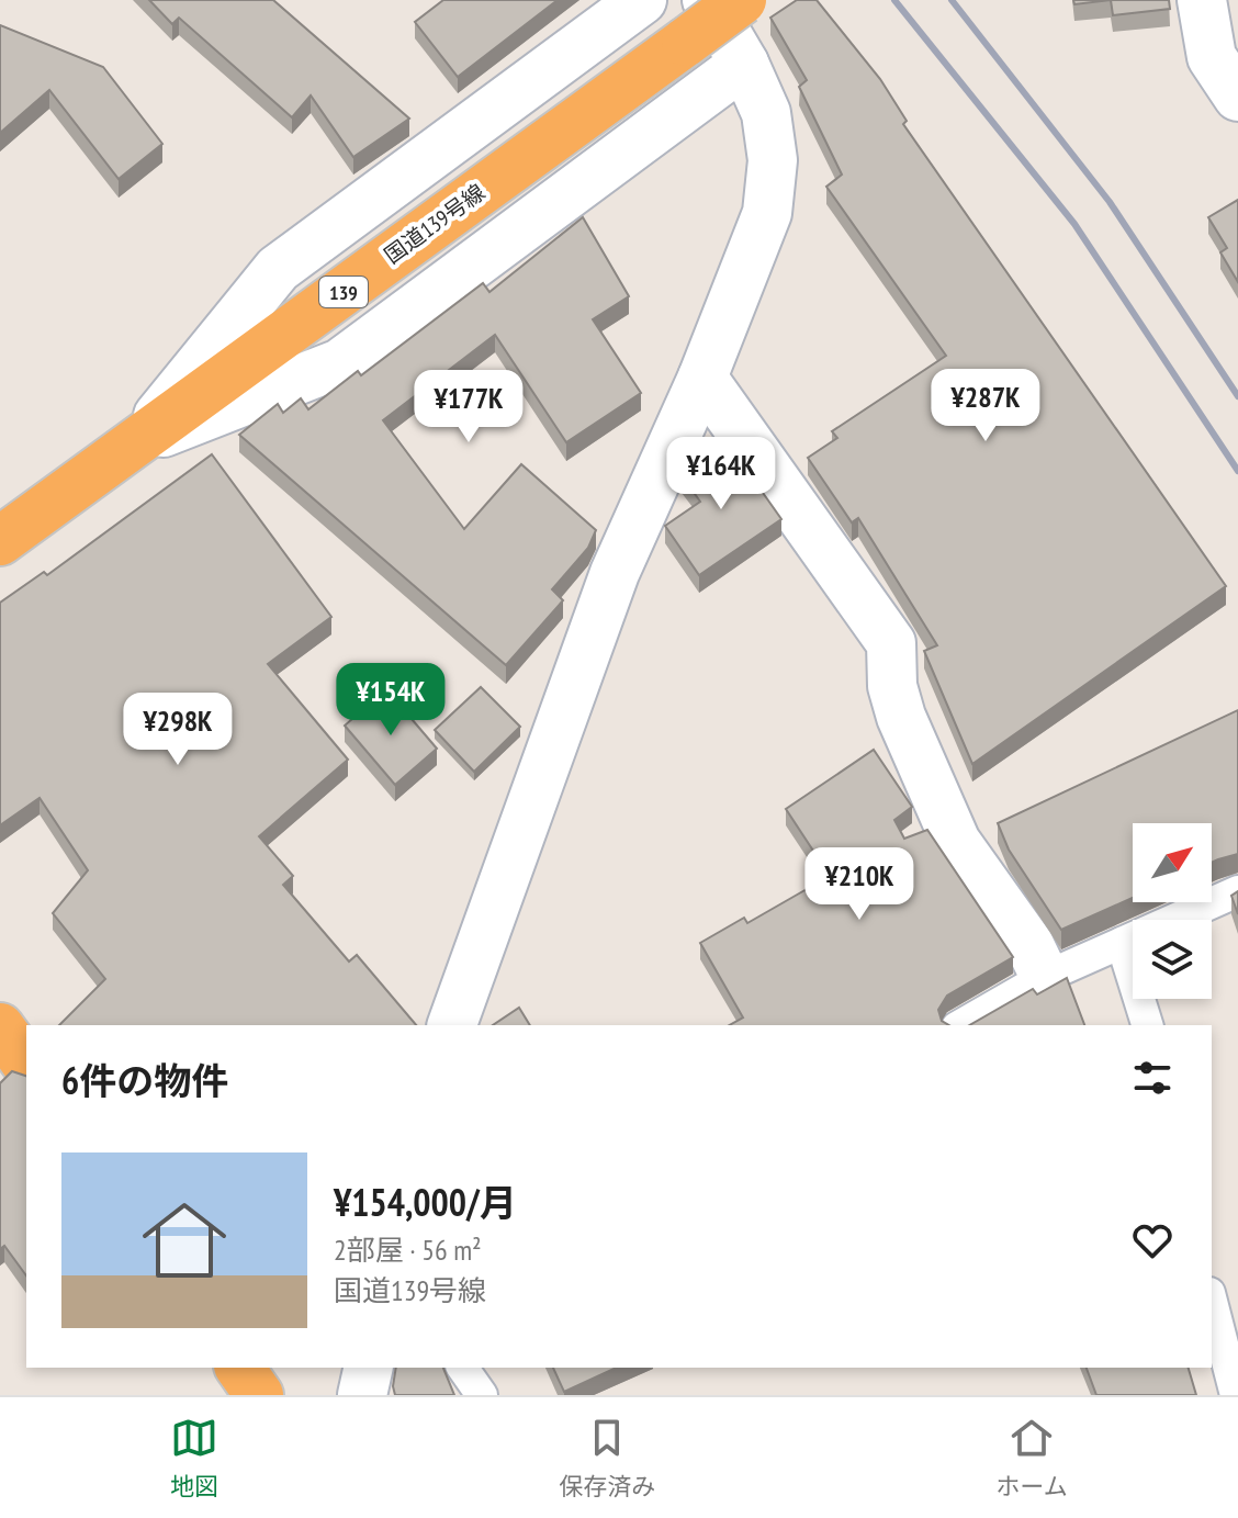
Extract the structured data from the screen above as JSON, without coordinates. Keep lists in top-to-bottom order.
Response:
{
  "streets": {
    "highway": ["国道139号線", "139"]
  },
  "north": "top right",
  "page": {
    "price": [
      "¥287K",
      "¥177K",
      "¥164K",
      "¥154K",
      "¥298K",
      "¥210K"
    ],
    "heading": "6件の物件",
    "list": [
      {
        "name": "¥154,000/月",
        "note": "2部屋 · 56 m² · 国道139号線"
      }
    ],
    "tabs": ["地図", "保存済み", "ホーム"]
  }
}
